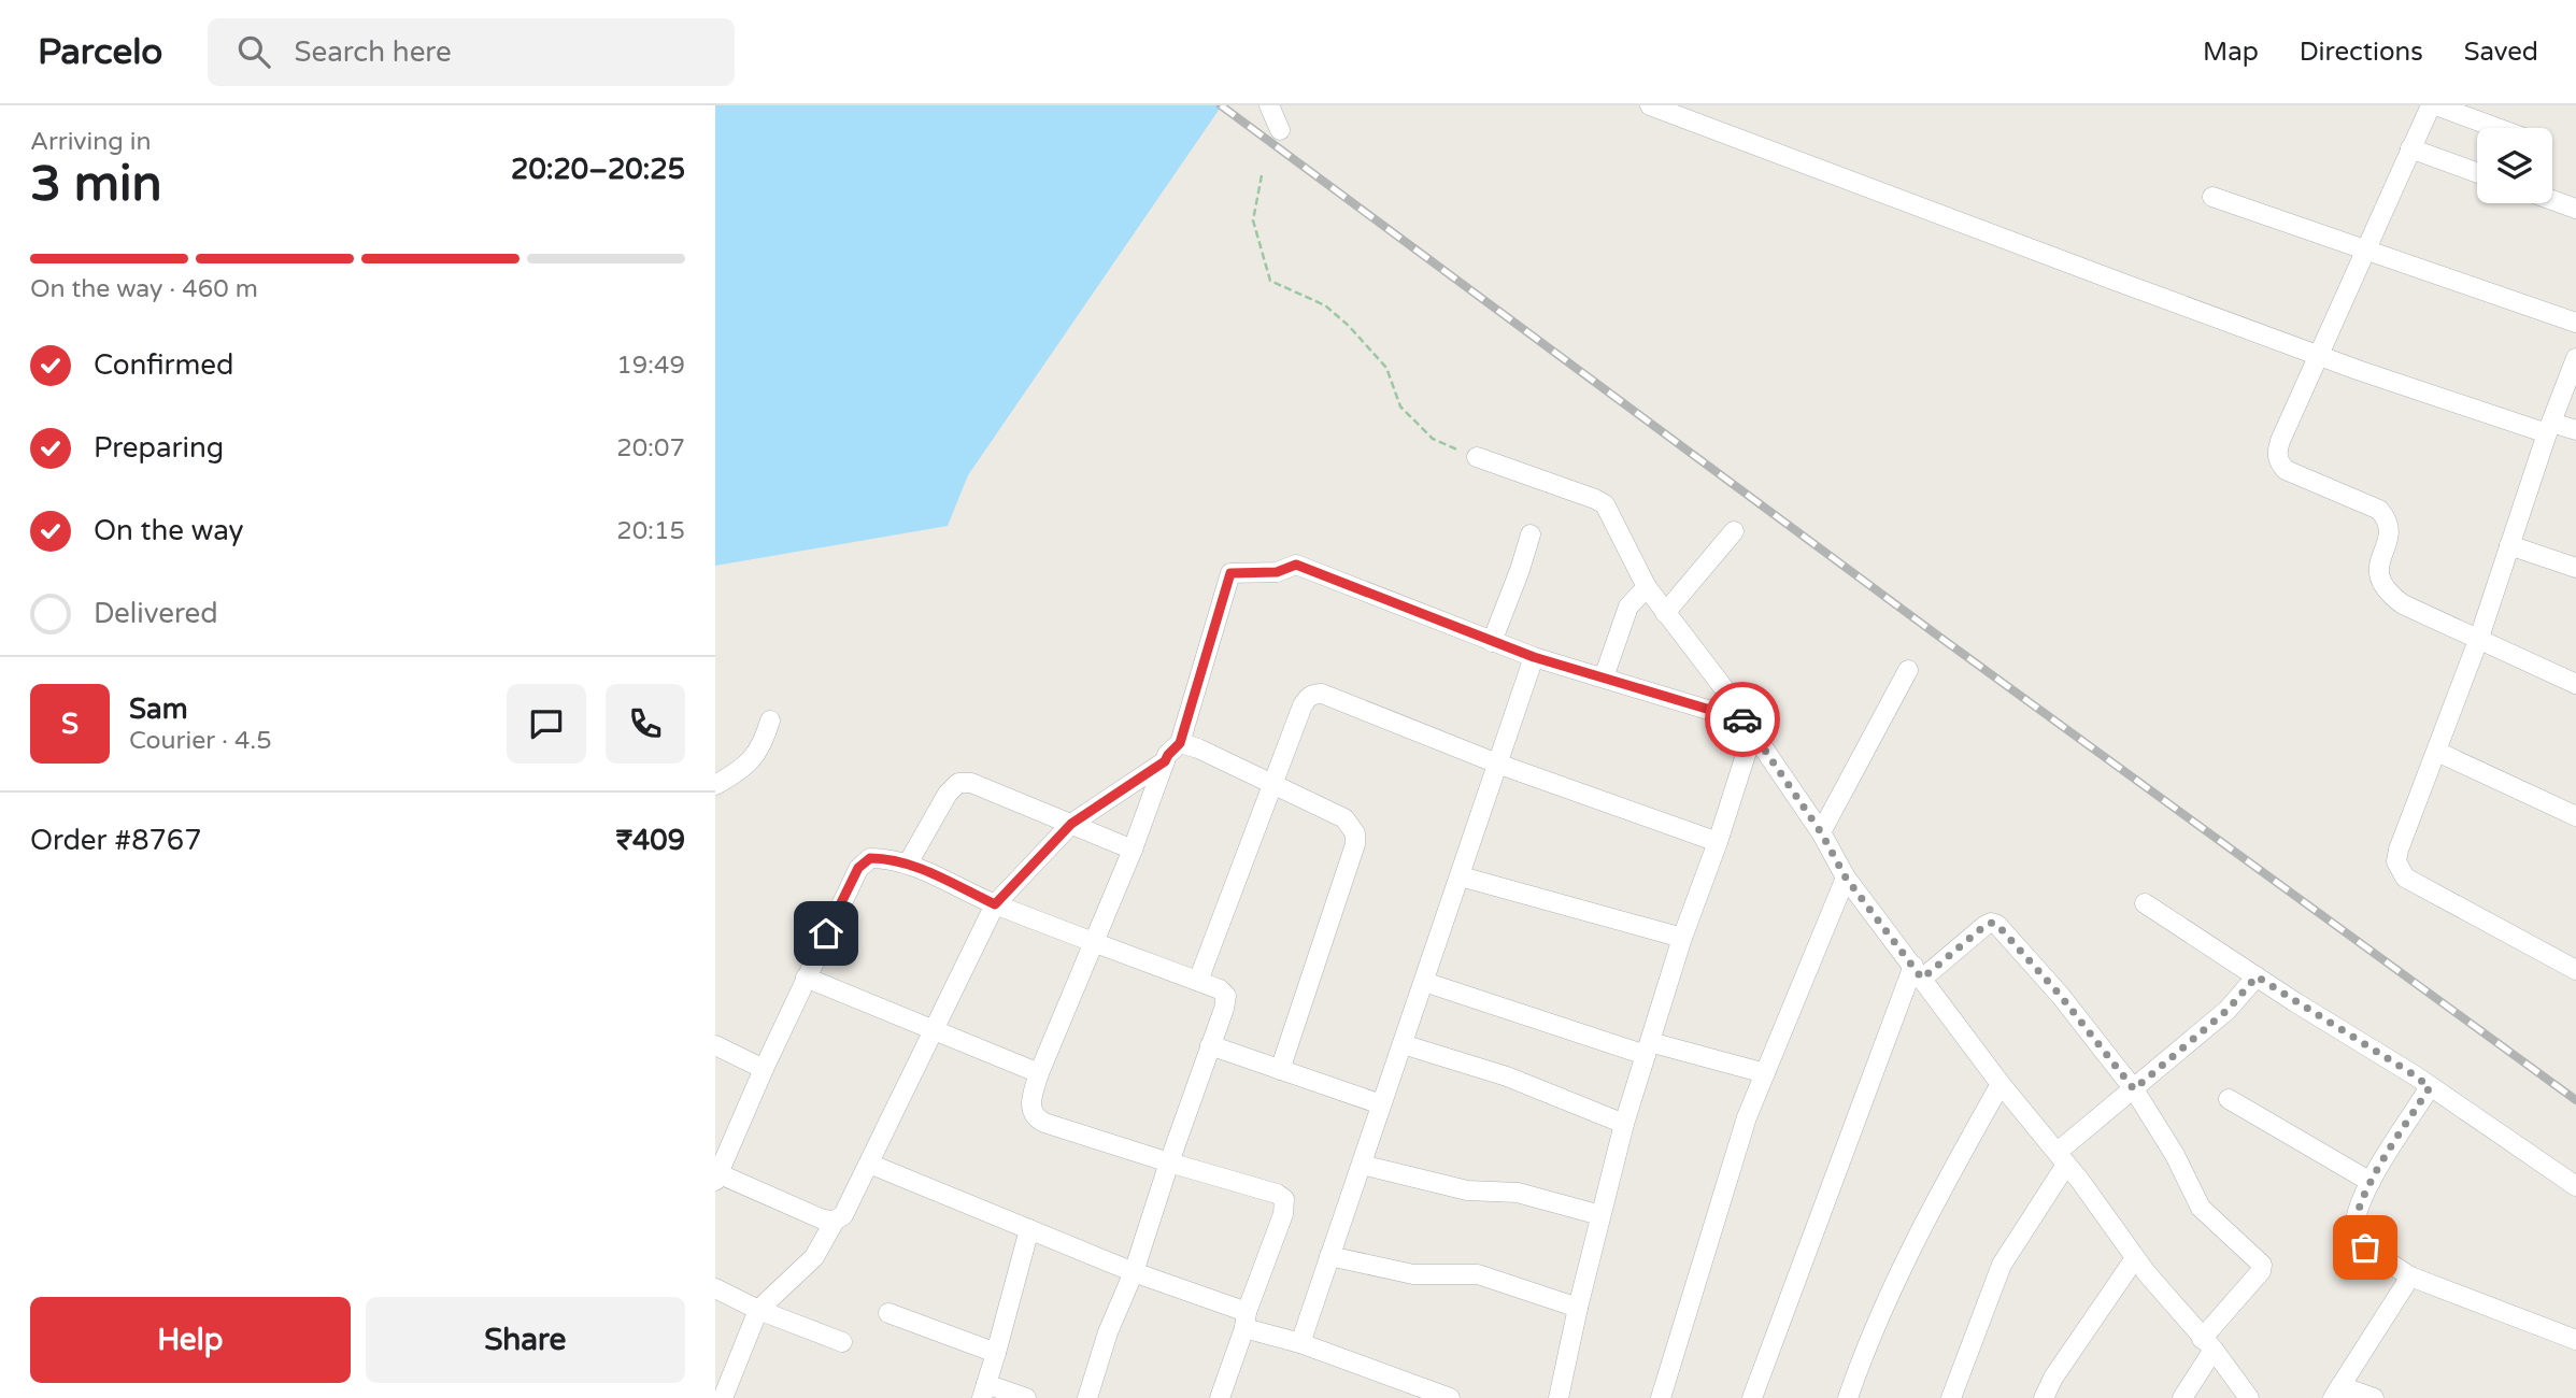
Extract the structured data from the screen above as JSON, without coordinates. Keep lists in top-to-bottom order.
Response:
{
  "page": {
    "header": "Parcelo",
    "search": "Search here",
    "nav": ["Map", "Directions", "Saved"],
    "heading": ["3 min", "Arriving in", "20:20–20:25"],
    "panel": [
      "Sam",
      "Courier · 4.5",
      "Order #8767",
      "₹409"
    ],
    "bar": "On the way · 460 m",
    "list": [
      ["Confirmed", "19:49"],
      ["Preparing", "20:07"],
      ["On the way", "20:15"],
      "Delivered"
    ],
    "round": "S",
    "buttons": ["Help", "Share"]
  }
}
